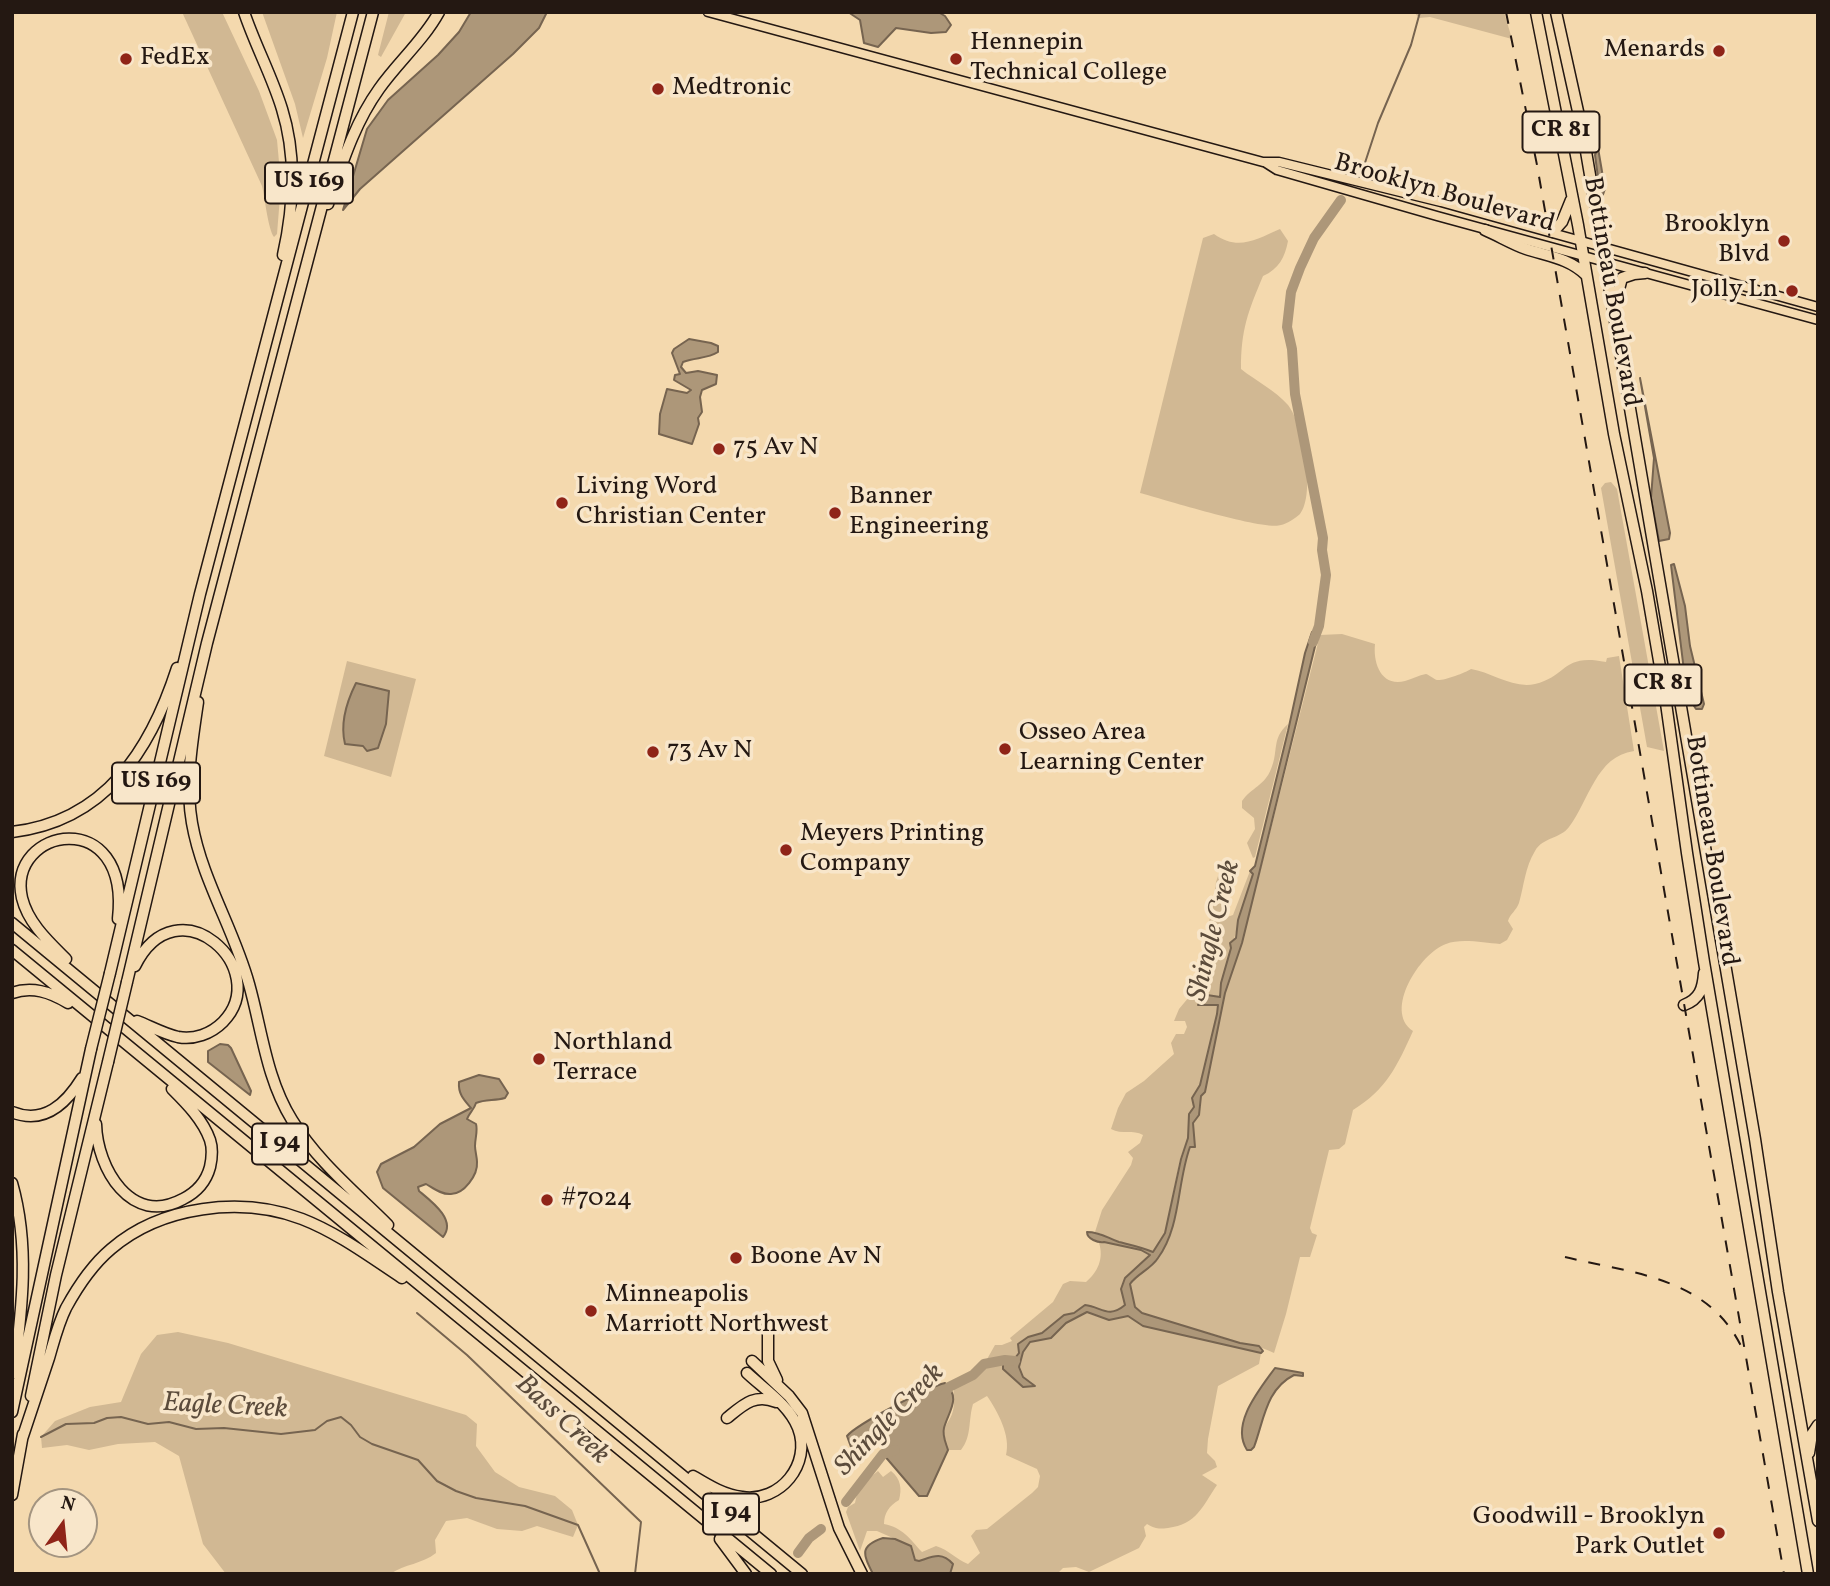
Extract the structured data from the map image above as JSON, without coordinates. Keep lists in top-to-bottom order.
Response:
{
  "streets": {
    "highway": [
      "CR 81",
      "US 169",
      "Bottineau Boulevard",
      "I 94"
    ],
    "main road": ["Brooklyn Boulevard"]
  },
  "crossings": [
    ["Brooklyn Boulevard", "Bottineau Boulevard"]
  ],
  "water": ["Shingle Creek", "Eagle Creek", "Bass Creek"],
  "places": [
    "Menards",
    "FedEx",
    "Hennepin Technical College",
    "Medtronic",
    "Brooklyn Blvd",
    "Jolly Ln",
    "75 Av N",
    "Living Word Christian Center",
    "Banner Engineering",
    "Osseo Area Learning Center",
    "73 Av N",
    "Meyers Printing Company",
    "Northland Terrace",
    "#7024",
    "Boone Av N",
    "Minneapolis Marriott Northwest",
    "Goodwill - Brooklyn Park Outlet"
  ],
  "north": "top"
}
